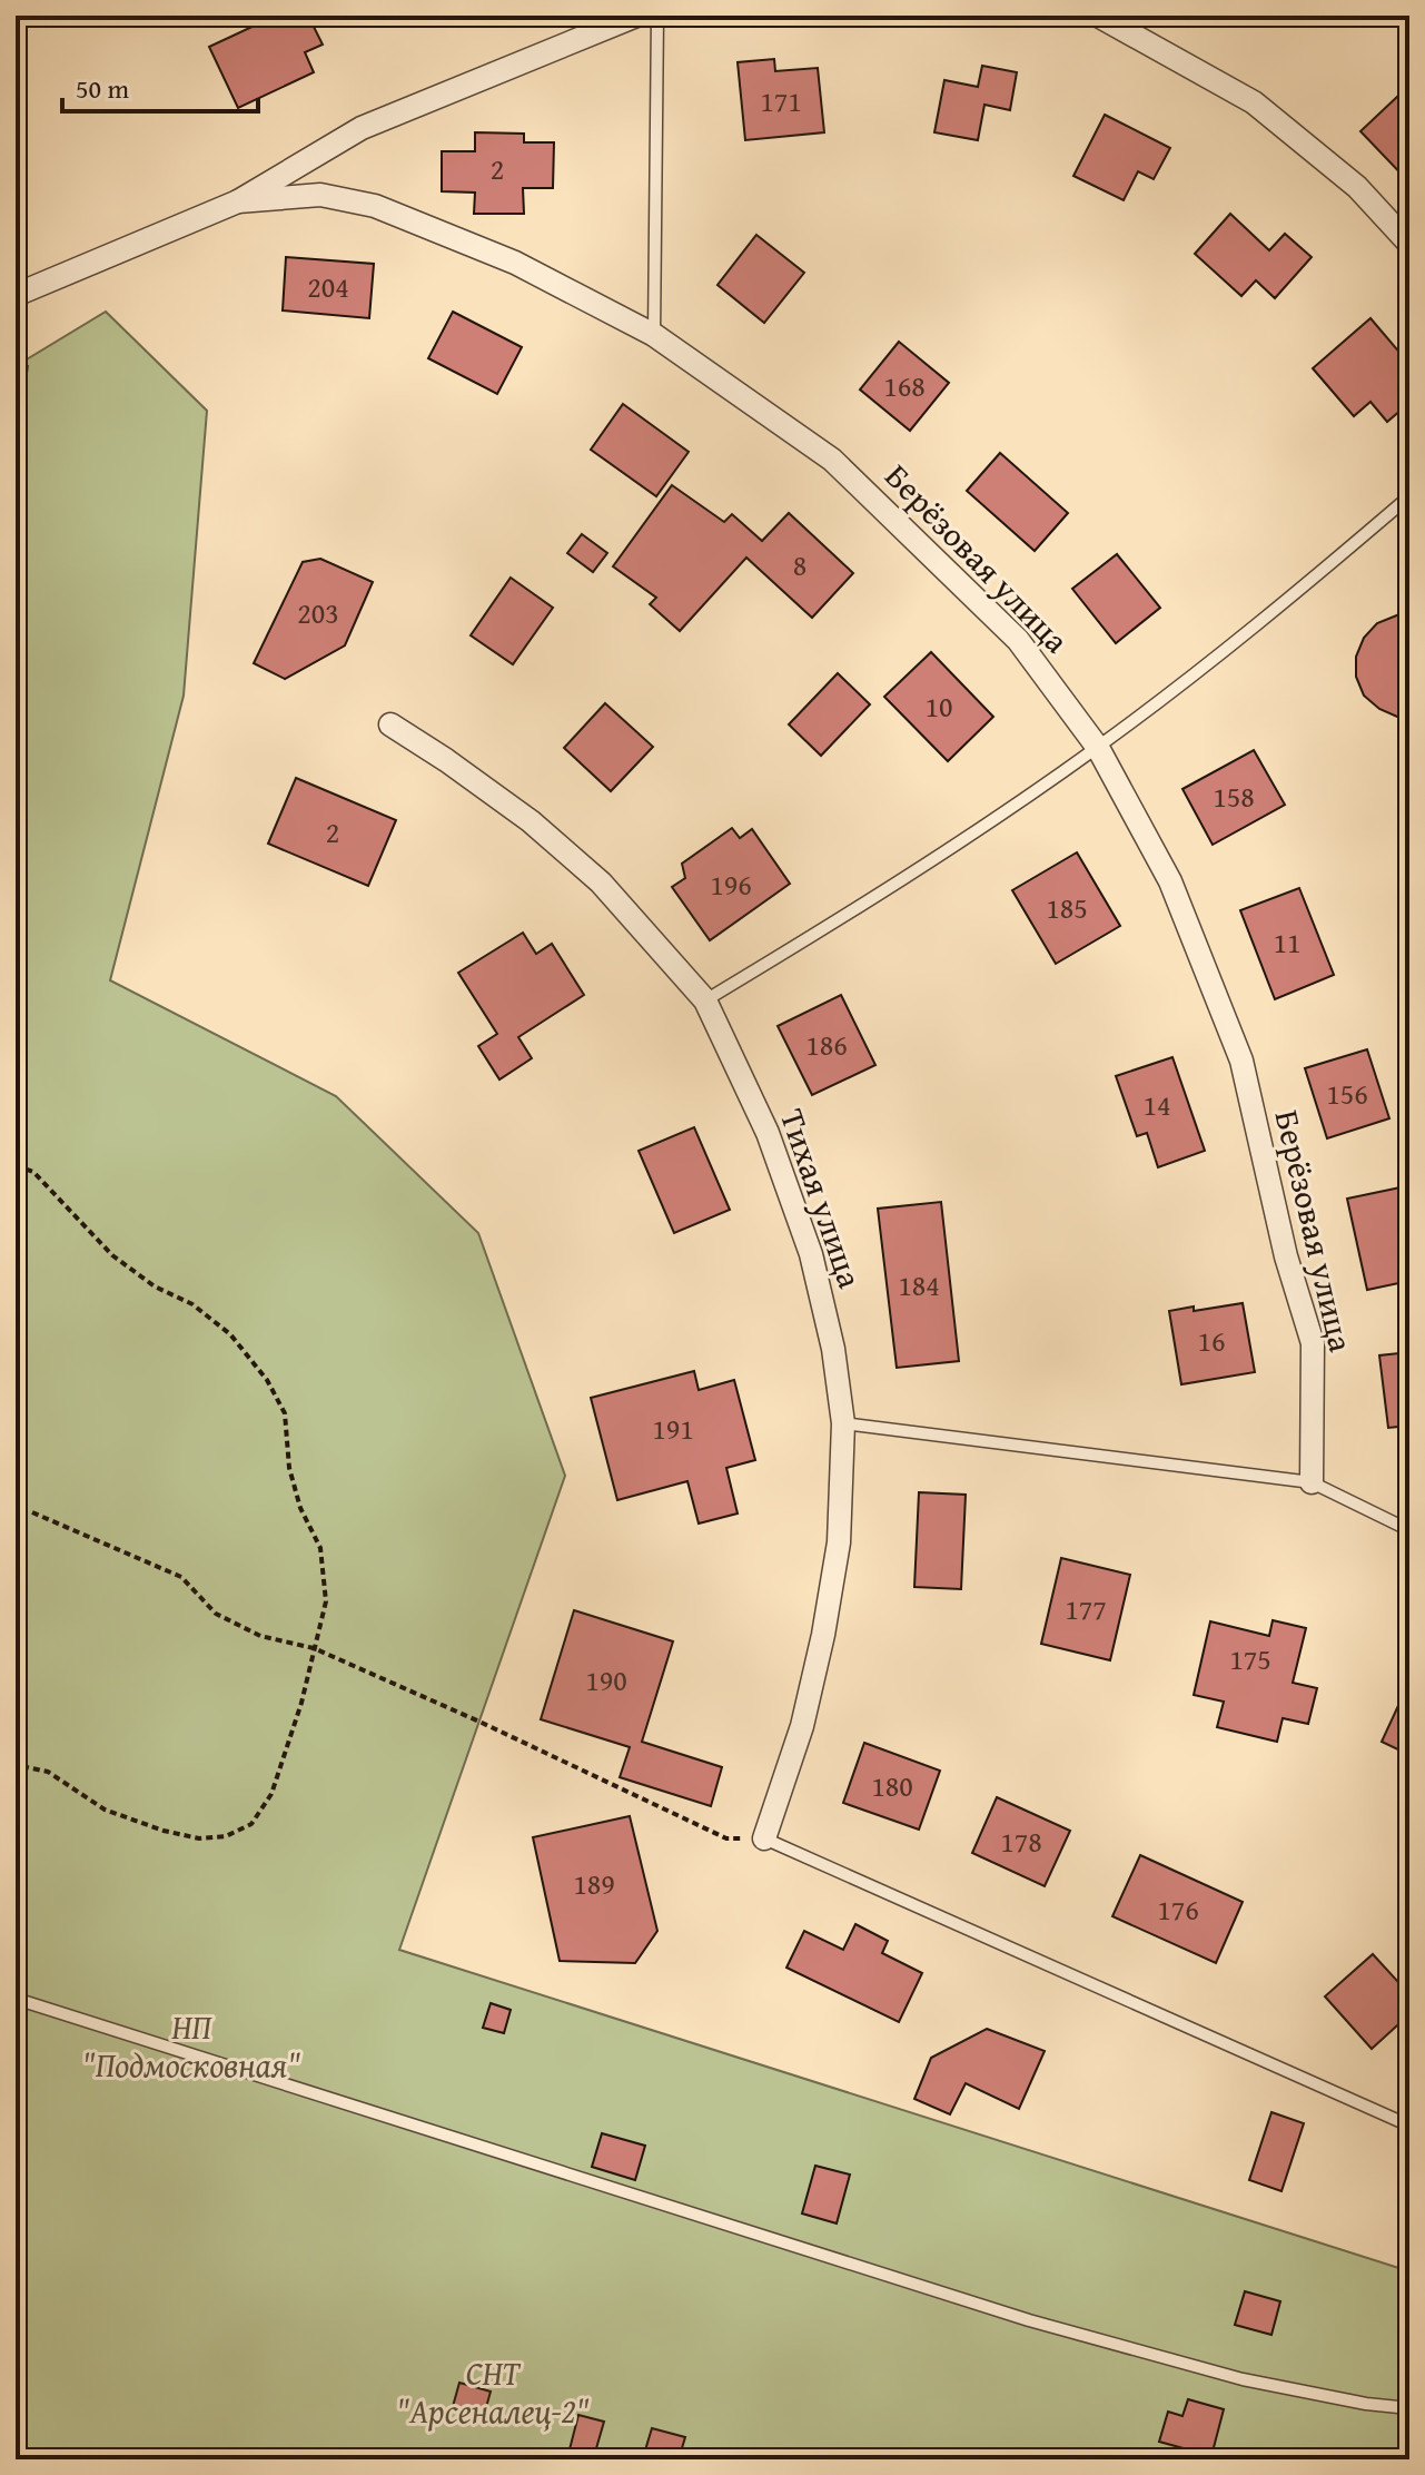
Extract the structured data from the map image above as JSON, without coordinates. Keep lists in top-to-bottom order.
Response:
{
  "streets": {
    "street": ["Берёзовая улица", "Тихая улица"]
  },
  "parks": ["НП \"Подмосковная\"", "СНТ \"Арсеналец-2\""],
  "house_numbers": [
    "171",
    "2",
    "204",
    "168",
    "8",
    "203",
    "10",
    "158",
    "2",
    "196",
    "185",
    "11",
    "186",
    "156",
    "14",
    "184",
    "16",
    "191",
    "177",
    "175",
    "190",
    "180",
    "178",
    "189",
    "176"
  ],
  "scale_bar": "50 m"
}
